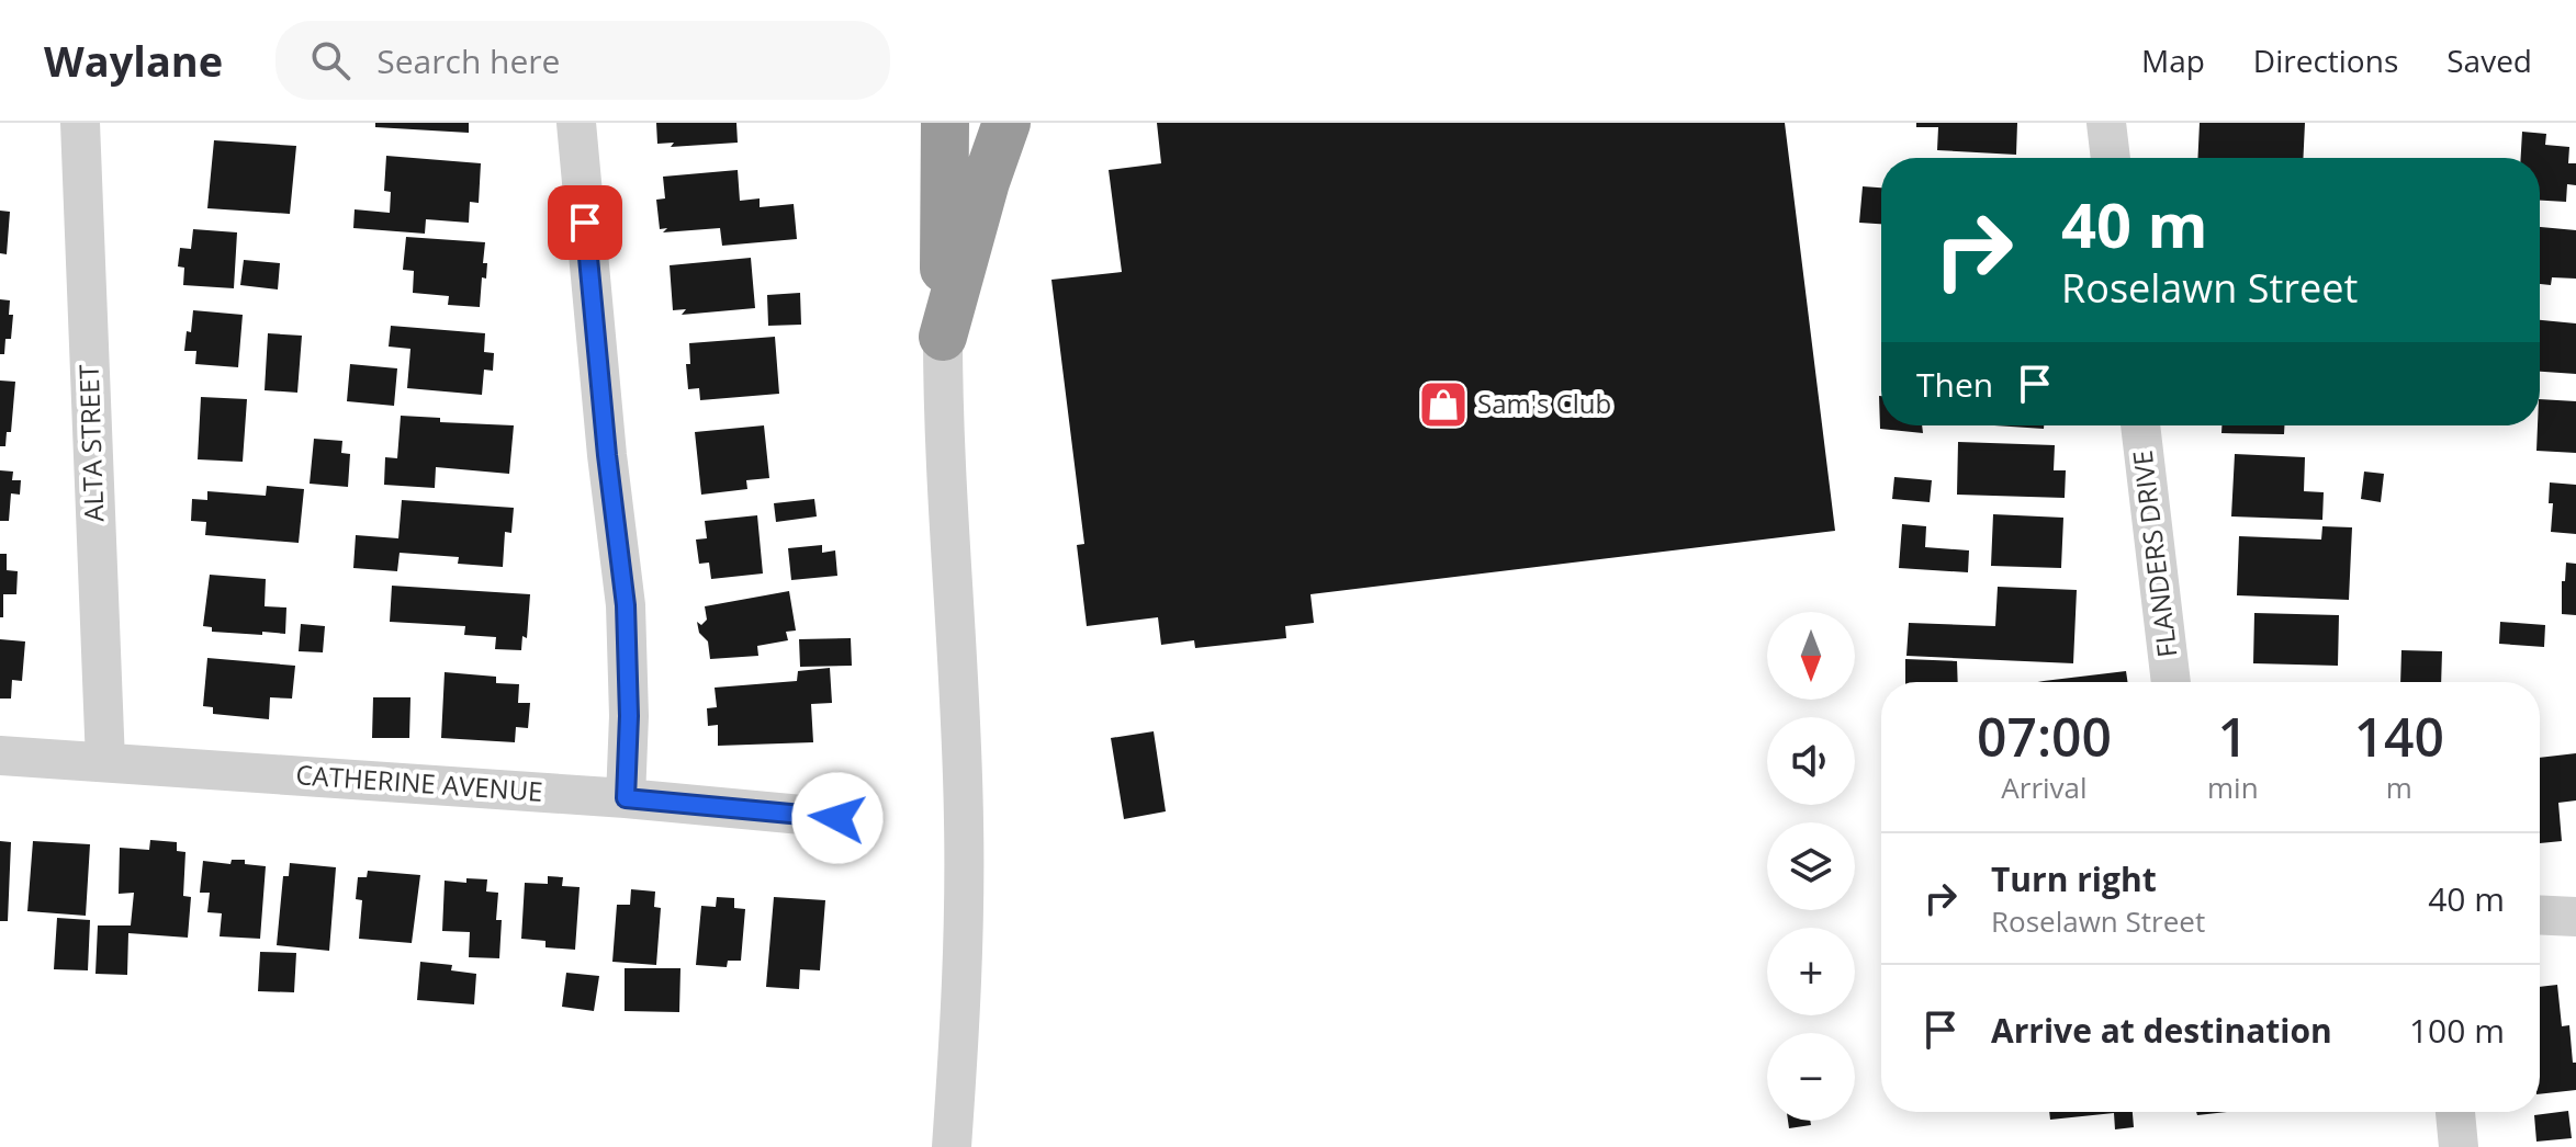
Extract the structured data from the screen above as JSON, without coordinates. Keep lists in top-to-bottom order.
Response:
{
  "streets": {
    "street": ["ALTA STREET", "FLANDERS DRIVE", "CATHERINE AVENUE"]
  },
  "crossings": [
    ["ALTA STREET", "CATHERINE AVENUE"]
  ],
  "places": {
    "shop": ["Sam's Club"]
  },
  "north": "bottom",
  "page": {
    "header": "Waylane",
    "search": "Search here",
    "nav": ["Map", "Directions", "Saved"],
    "turn": ["40 m", "Roselawn Street"],
    "then": "Then",
    "map_buttons": ["+", "−"],
    "eta": [
      "07:00",
      "Arrival",
      "1",
      "min",
      "140",
      "m"
    ],
    "list": [
      {
        "name": "Turn right",
        "note": "Roselawn Street",
        "value": "40 m"
      },
      {
        "name": "Arrive at destination",
        "value": "100 m"
      }
    ]
  }
}
